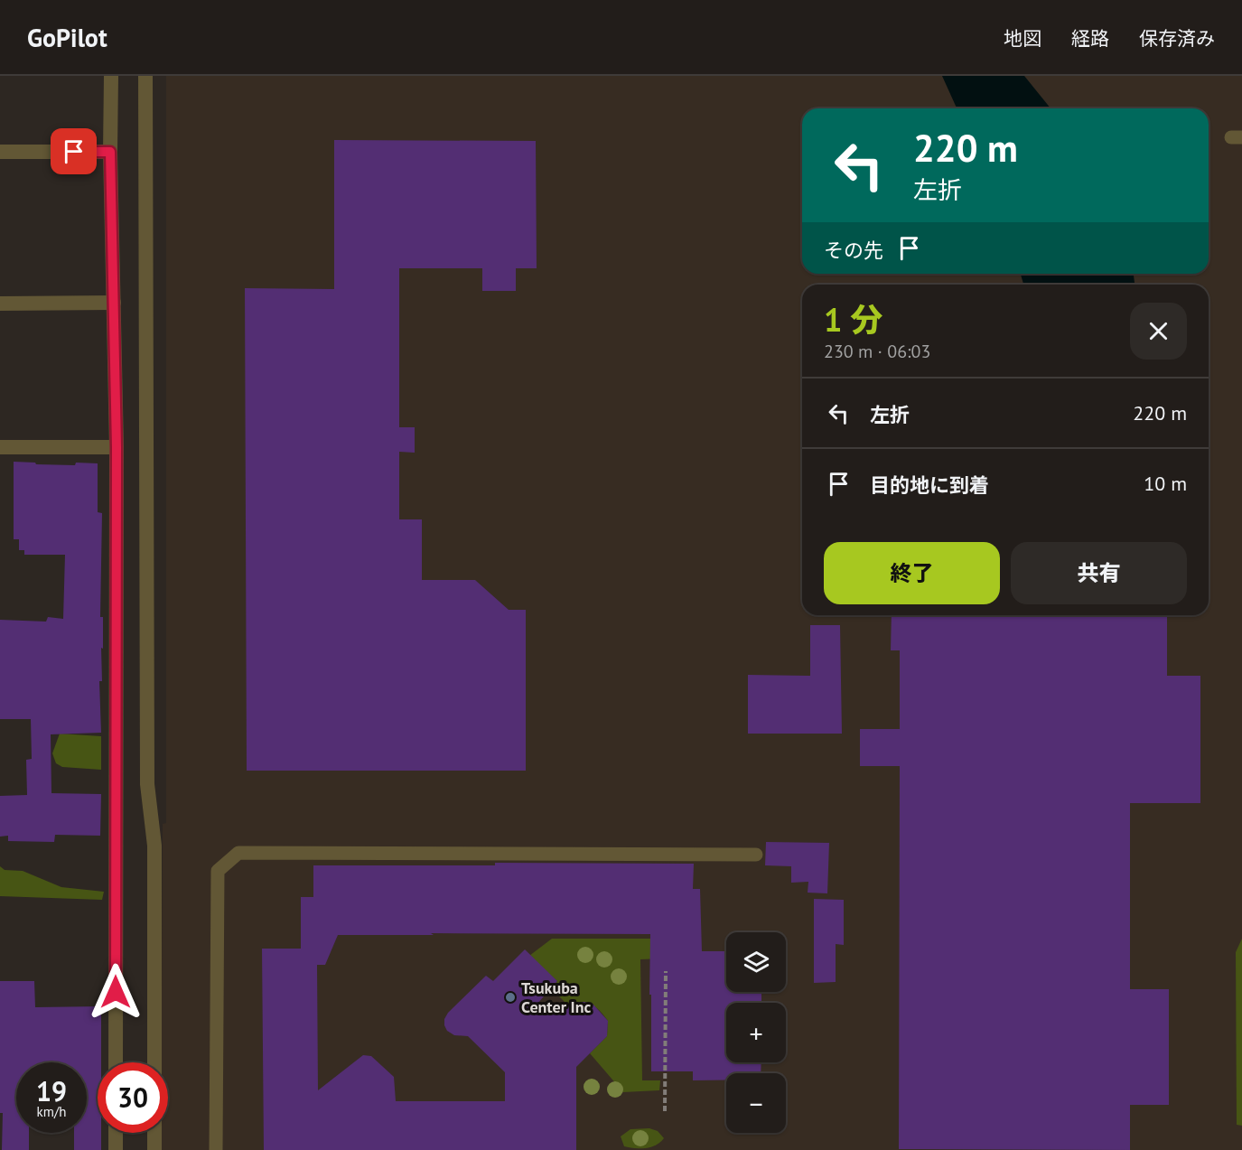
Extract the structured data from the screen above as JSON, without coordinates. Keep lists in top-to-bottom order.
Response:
{
  "places": ["Tsukuba Center Inc"],
  "page": {
    "header": "GoPilot",
    "nav": ["地図", "経路", "保存済み"],
    "turn": ["220 m", "左折"],
    "then": "その先",
    "heading": ["1 分", "230 m · 06:03"],
    "list": [
      {
        "name": "左折",
        "value": "220 m"
      },
      {
        "name": "目的地に到着",
        "value": "10 m"
      }
    ],
    "buttons": ["終了", "共有"],
    "map_buttons": ["+", "−"],
    "speed": "19 km/h",
    "limit": "30"
  }
}
